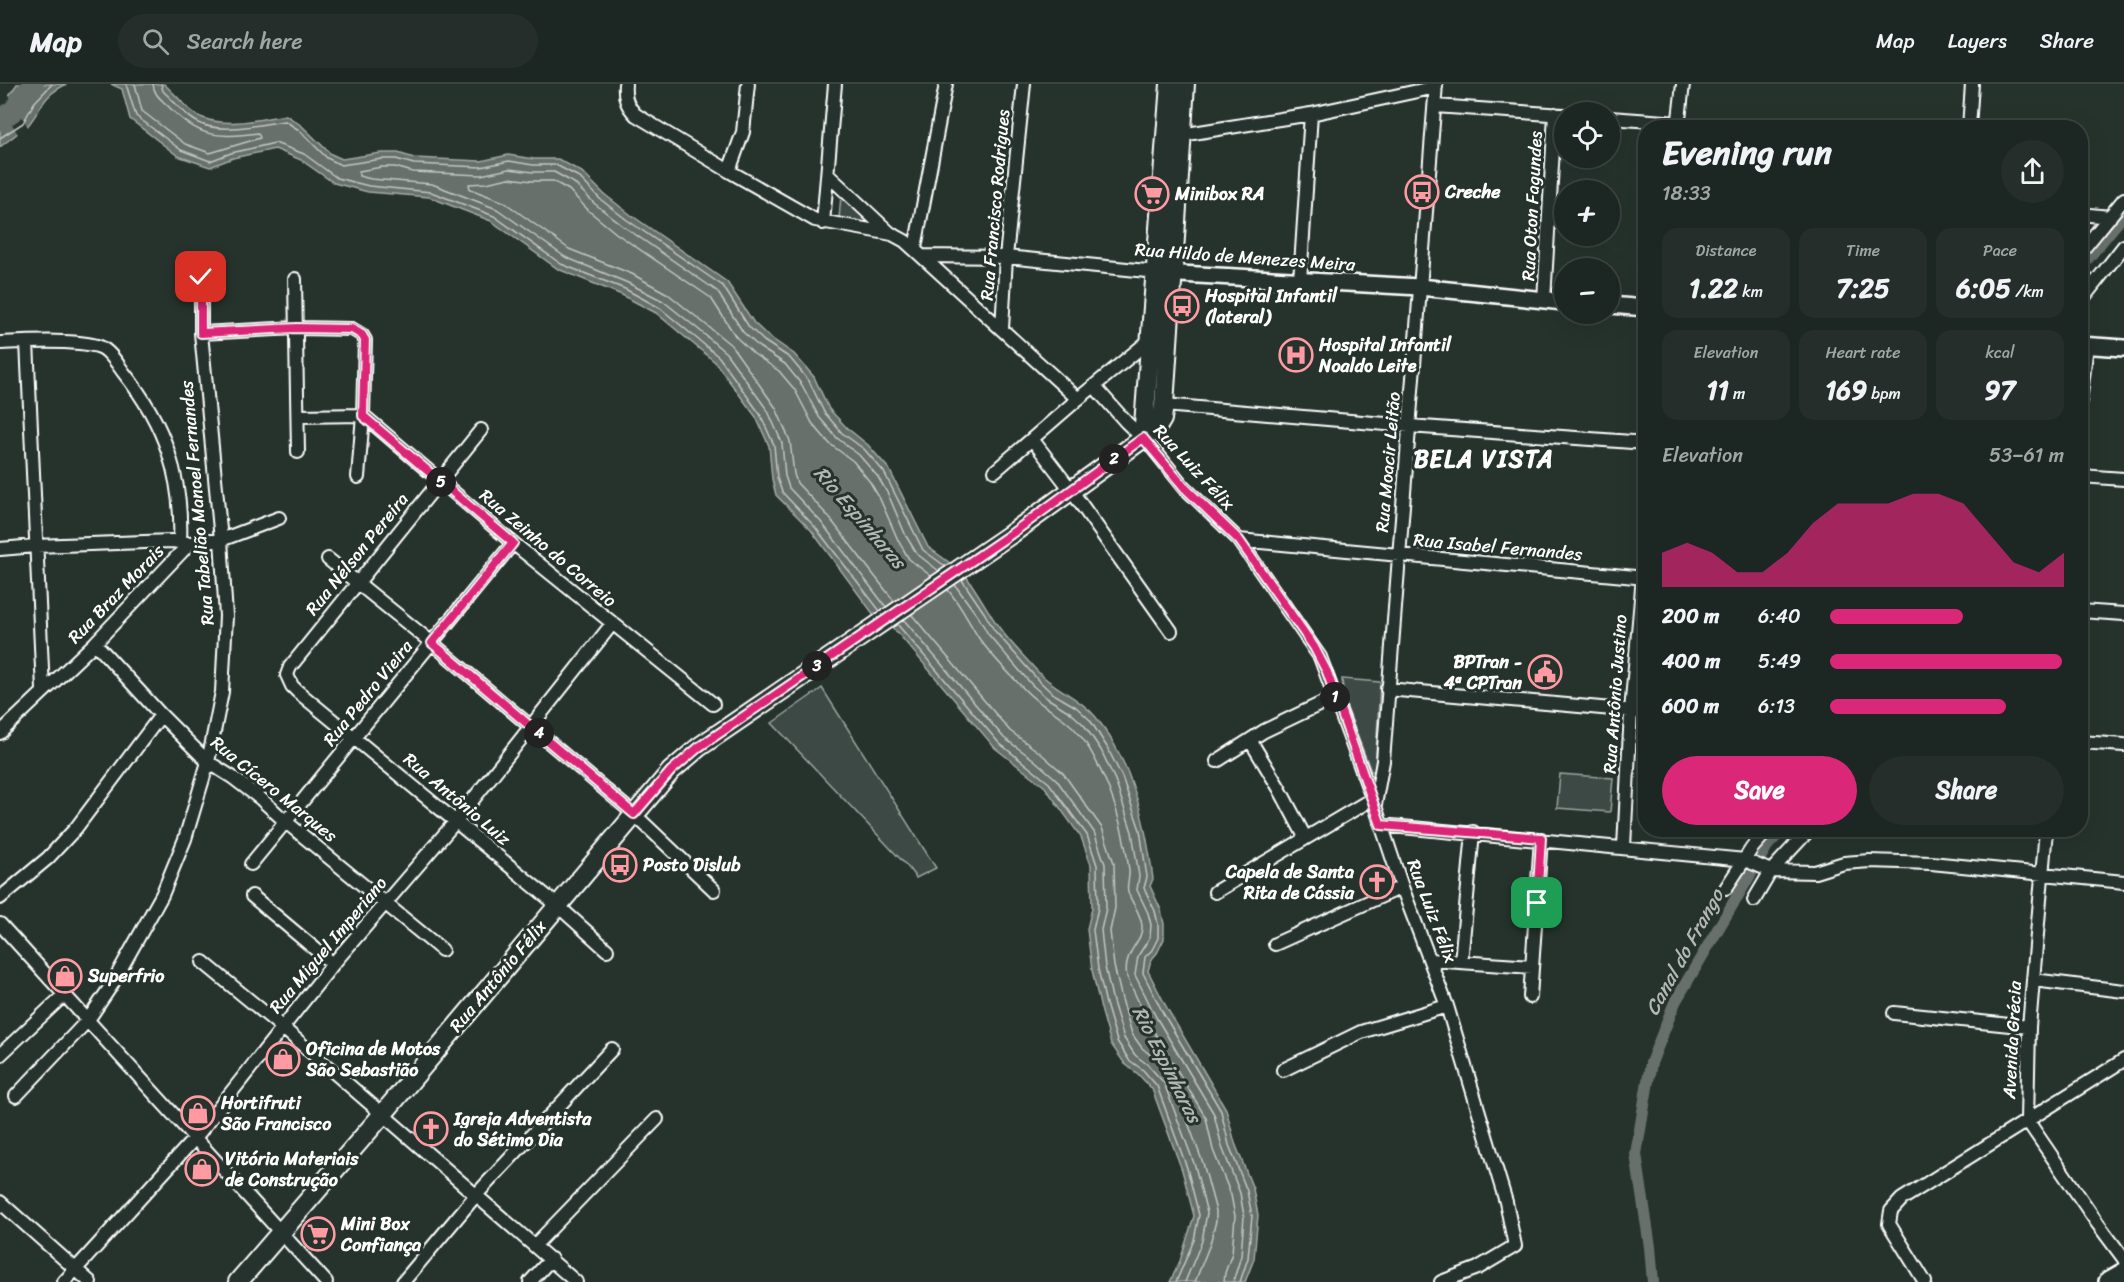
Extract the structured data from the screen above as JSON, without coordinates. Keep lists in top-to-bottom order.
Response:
{
  "streets": {
    "main road": ["Rua Antônio Félix"],
    "street": [
      "Rua Francisco Rodrigues",
      "Rua Oton Fagundes",
      "Rua Hildo de Menezes Meira",
      "Rua Moacir Leitão",
      "Rua Luiz Félix",
      "Rua Tabelião Manoel Fernandes",
      "Rua Isabel Fernandes",
      "Rua Zeinho do Correio",
      "Rua Nélson Pereira",
      "Rua Braz Morais",
      "Rua Pedro Vieira",
      "Rua Antônio Justino",
      "Rua Cícero Marques",
      "Rua Antônio Luiz",
      "Rua Miguel Imperiano",
      "Avenida Grécia"
    ]
  },
  "crossings": [
    ["Rua Francisco Rodrigues", "Rua Hildo de Menezes Meira"],
    ["Rua Oton Fagundes", "Rua Hildo de Menezes Meira"],
    ["Rua Hildo de Menezes Meira", "Rua Moacir Leitão"],
    ["Rua Hildo de Menezes Meira", "Rua Antônio Félix"],
    ["Rua Moacir Leitão", "Rua Luiz Félix"],
    ["Rua Moacir Leitão", "Rua Isabel Fernandes"],
    ["Rua Luiz Félix", "Rua Isabel Fernandes"],
    ["Rua Luiz Félix", "Rua Antônio Félix"],
    ["Rua Tabelião Manoel Fernandes", "Rua Braz Morais"],
    ["Rua Tabelião Manoel Fernandes", "Rua Cícero Marques"],
    ["Rua Zeinho do Correio", "Rua Nélson Pereira"],
    ["Rua Zeinho do Correio", "Rua Pedro Vieira"],
    ["Rua Zeinho do Correio", "Rua Miguel Imperiano"],
    ["Rua Nélson Pereira", "Rua Antônio Luiz"],
    ["Rua Braz Morais", "Rua Cícero Marques"],
    ["Rua Pedro Vieira", "Rua Cícero Marques"],
    ["Rua Pedro Vieira", "Rua Antônio Luiz"],
    ["Rua Cícero Marques", "Rua Miguel Imperiano"],
    ["Rua Antônio Luiz", "Rua Miguel Imperiano"],
    ["Rua Antônio Luiz", "Rua Antônio Félix"]
  ],
  "districts": ["BELA VISTA"],
  "water": ["Rio Espinharas", "Canal do Frango"],
  "places": {
    "bus stop": ["Creche", "Hospital Infantil (lateral)", "Posto Dislub"],
    "supermarket": ["Minibox RA", "Mini Box Confiança"],
    "hospital": ["Hospital Infantil Noaldo Leite"],
    "public building": ["BPTran - 4ª CPTran"],
    "church": ["Capela de Santa Rita de Cássia", "Igreja Adventista do Sétimo Dia"],
    "shop": [
      "Superfrio",
      "Oficina de Motos São Sebastião",
      "Hortifruti São Francisco",
      "Vitória Materiais de Construção"
    ]
  },
  "page": {
    "header": "Map",
    "search": "Search here",
    "nav": ["Map", "Layers", "Share"],
    "map_buttons": ["+", "−"],
    "heading": ["Evening run", "18:33"],
    "stats": [
      ["Distance", "1.22 km"],
      ["Time", "7:25"],
      ["Pace", "6:05 /km"],
      ["Elevation", "11 m"],
      ["Heart rate", "169 bpm"],
      ["kcal", "97"]
    ],
    "chart": ["Elevation", "53–61 m"],
    "pins": [
      "2",
      "5",
      "3",
      "1",
      "4"
    ],
    "list": [
      {
        "name": "200 m",
        "note": "6:40"
      },
      {
        "name": "400 m",
        "note": "5:49"
      },
      {
        "name": "600 m",
        "note": "6:13"
      }
    ],
    "buttons": ["Save", "Share"]
  }
}
